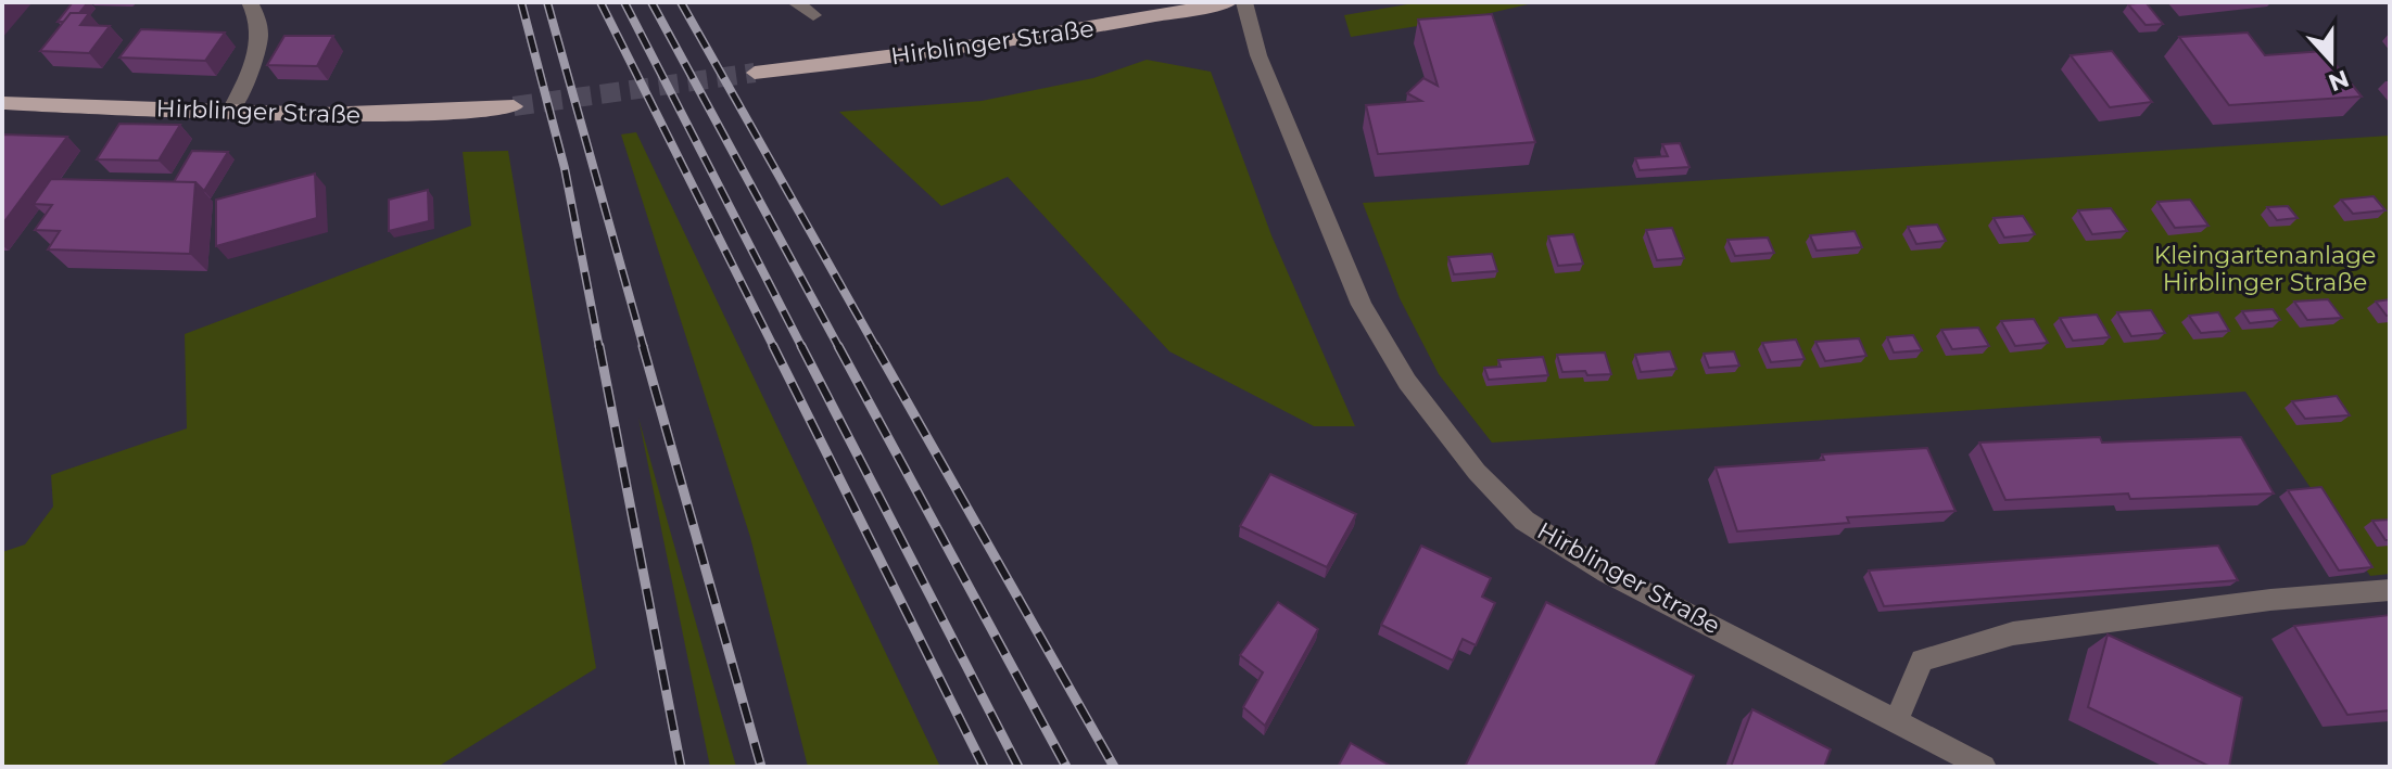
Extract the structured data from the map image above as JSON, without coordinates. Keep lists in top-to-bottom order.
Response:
{
  "streets": {
    "main road": ["Hirblinger Straße"]
  },
  "parks": ["Kleingartenanlage Hirblinger Straße"],
  "north": "bottom"
}
